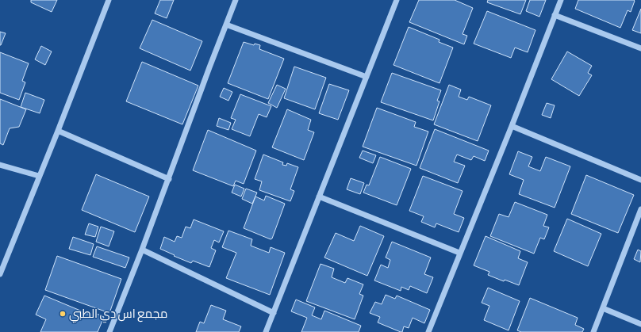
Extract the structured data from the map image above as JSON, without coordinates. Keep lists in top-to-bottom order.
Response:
{
  "places": ["مجمع اس دي الطبي"]
}
